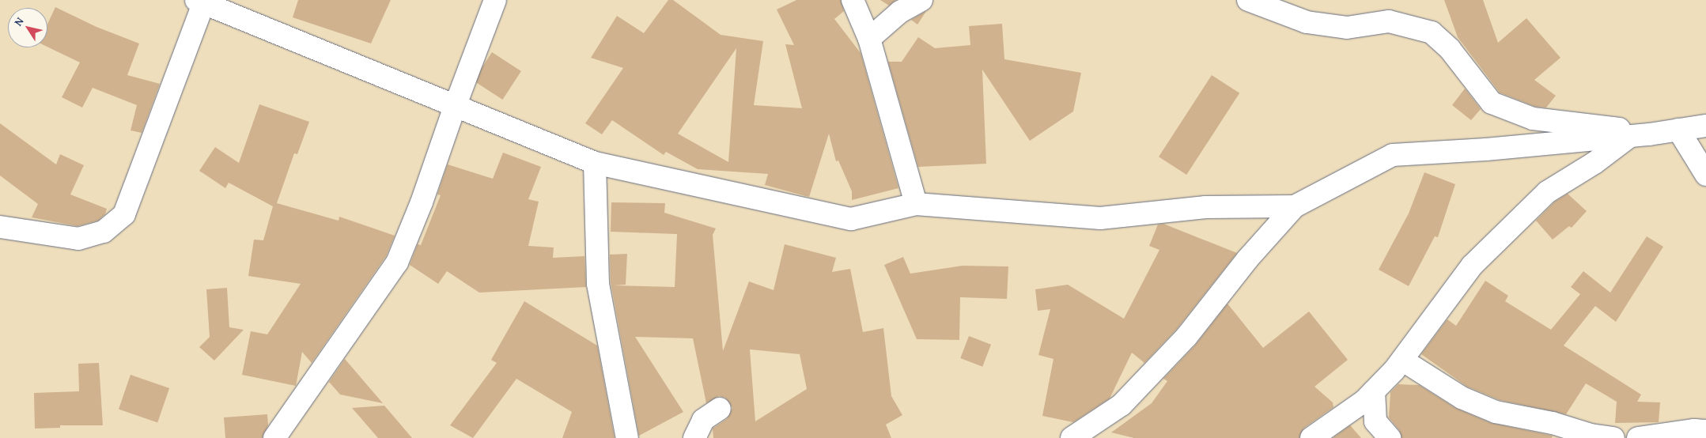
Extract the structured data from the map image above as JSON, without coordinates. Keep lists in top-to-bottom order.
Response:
{
  "north": "top left"
}
